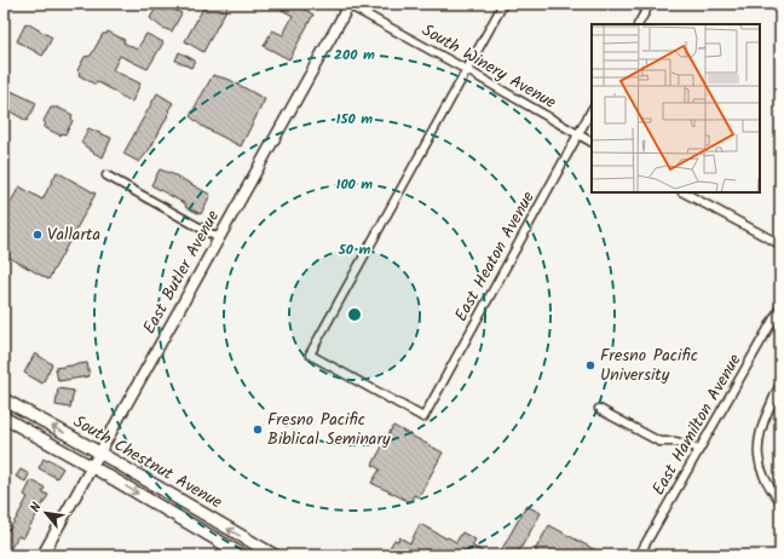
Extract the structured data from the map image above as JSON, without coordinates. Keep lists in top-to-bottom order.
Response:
{
  "streets": {
    "main road": ["South Chestnut Avenue"],
    "street": [
      "South Winery Avenue",
      "East Heaton Avenue",
      "East Butler Avenue",
      "East Hamilton Avenue"
    ]
  },
  "crossings": [
    ["South Winery Avenue", "East Heaton Avenue"],
    ["South Winery Avenue", "East Butler Avenue"],
    ["East Butler Avenue", "South Chestnut Avenue"]
  ],
  "places": ["Vallarta", "Fresno Pacific University", "Fresno Pacific Biblical Seminary"],
  "north": "top left",
  "rings": [
    "200 m",
    "150 m",
    "100 m",
    "50 m"
  ]
}
